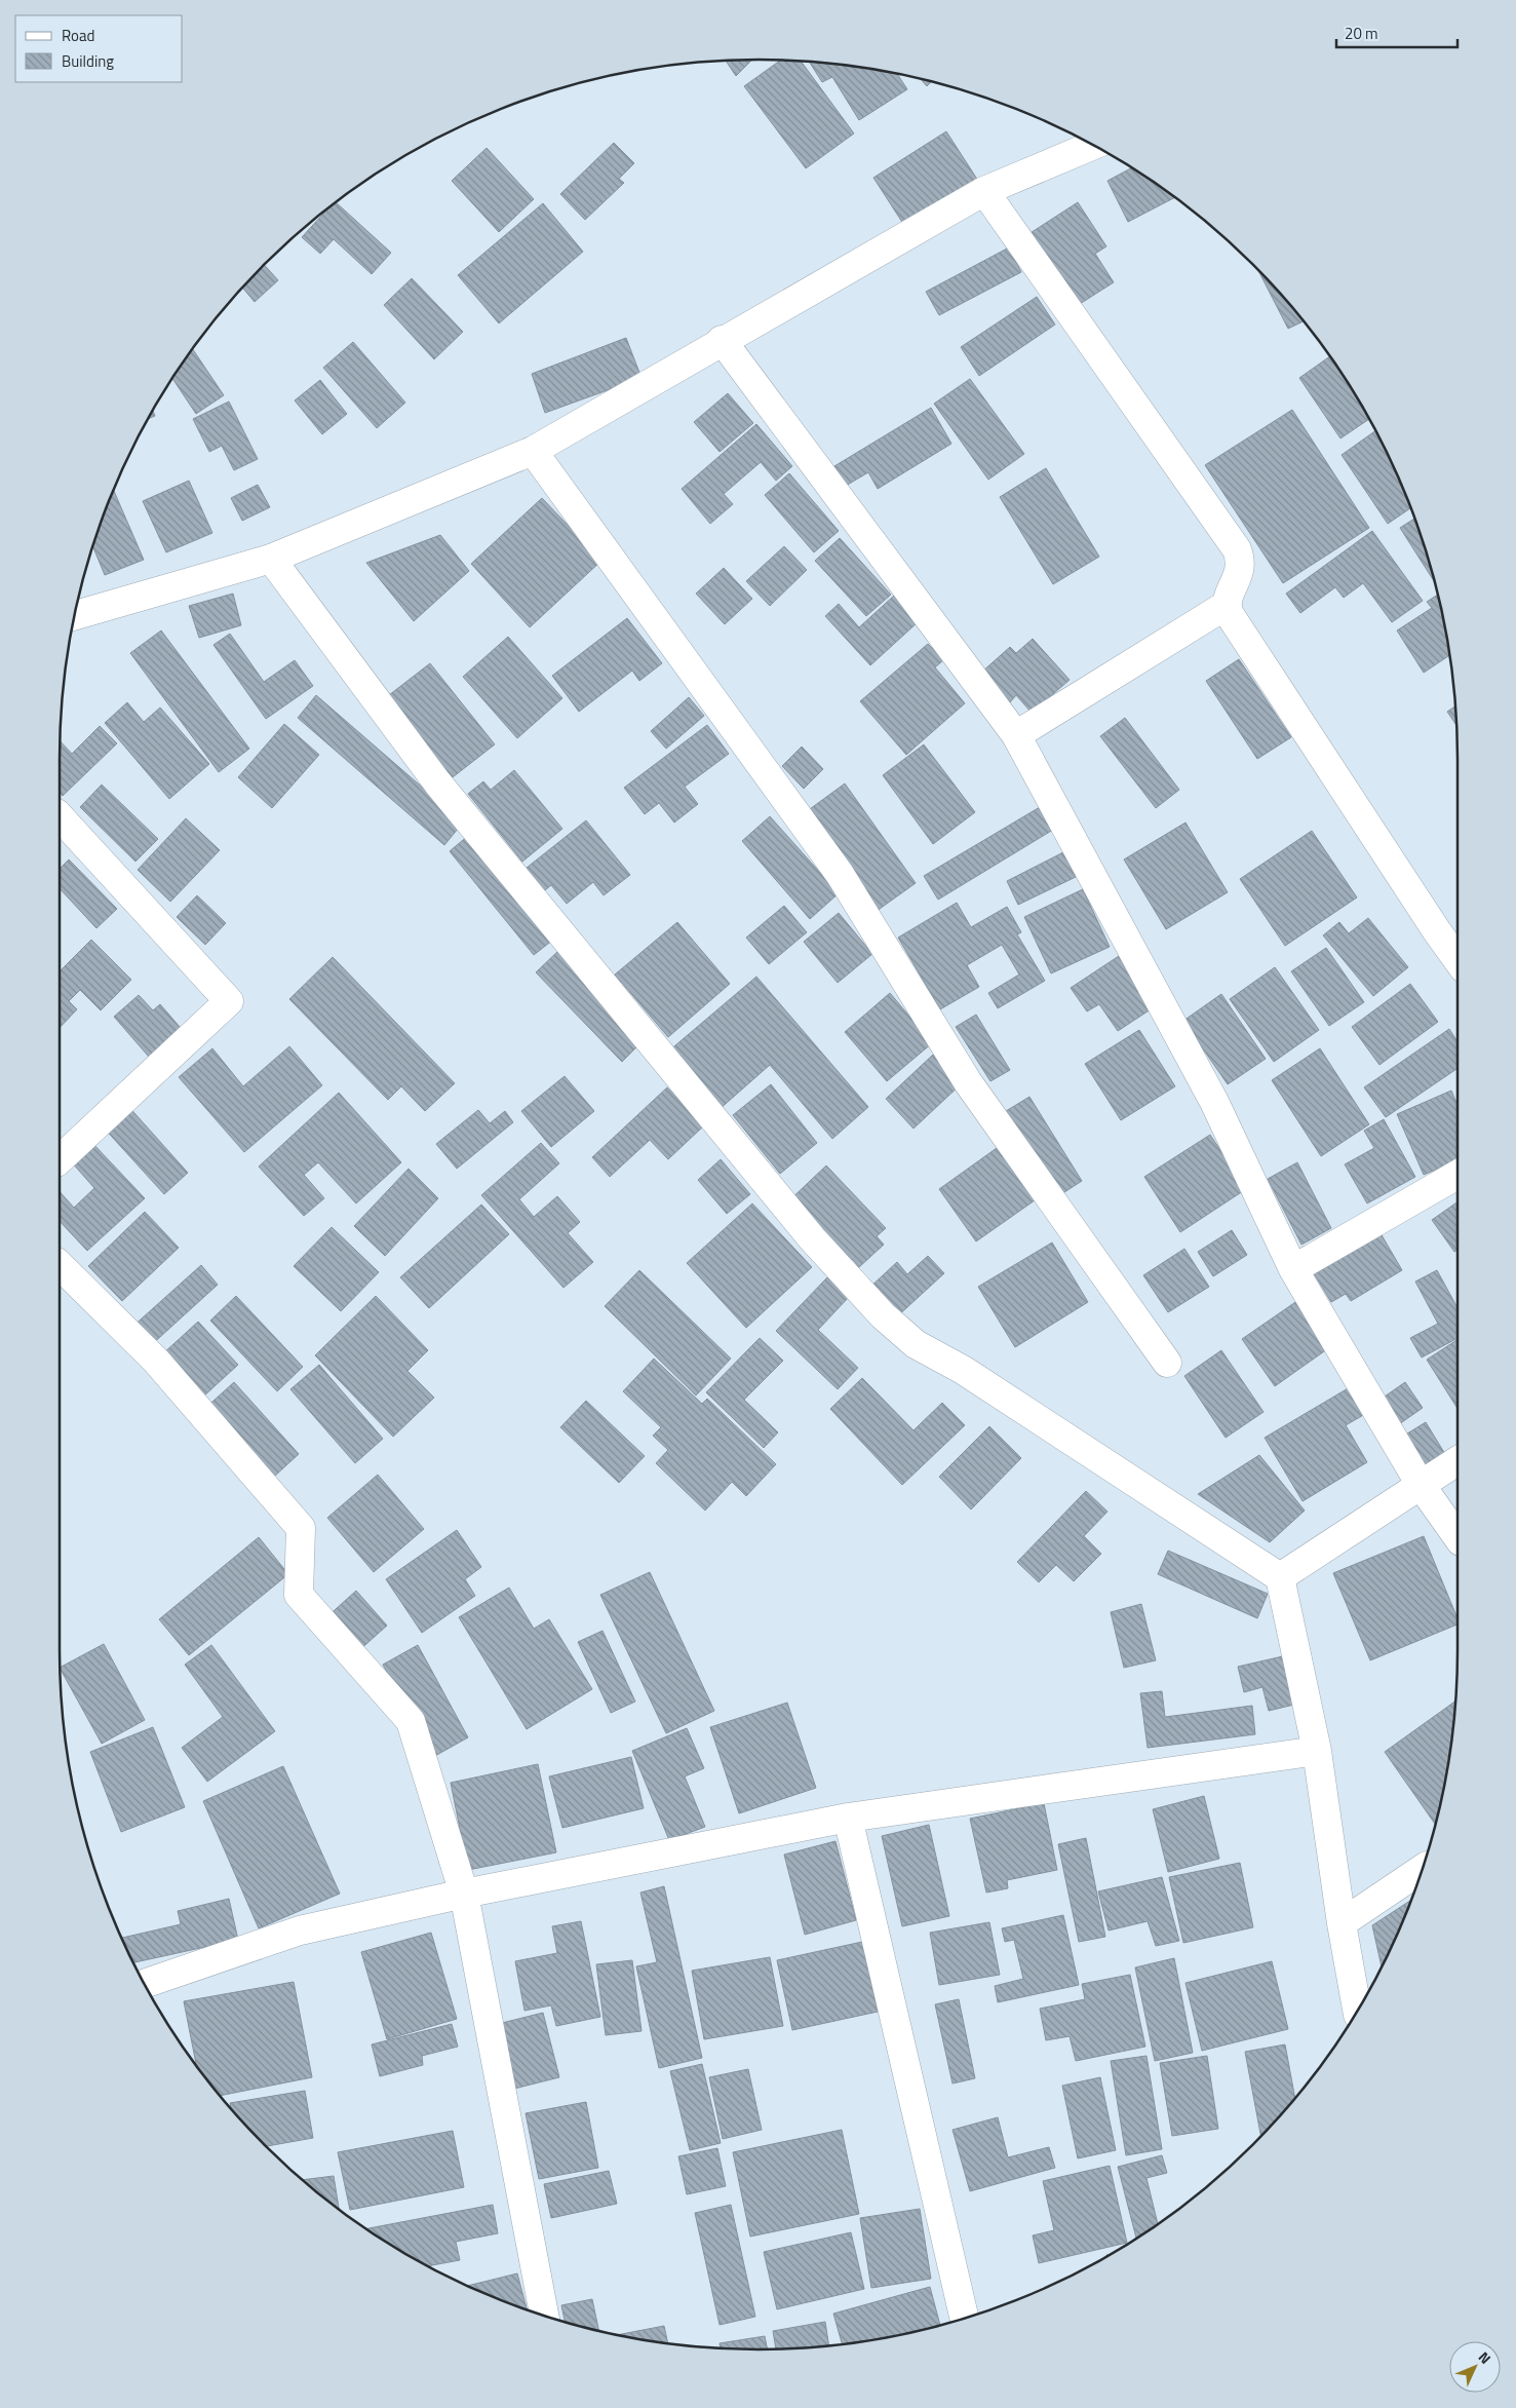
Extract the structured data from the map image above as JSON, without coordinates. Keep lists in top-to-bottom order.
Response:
{
  "legend": ["Road", "Building"],
  "scale_bar": "20 m",
  "north": "top right"
}
